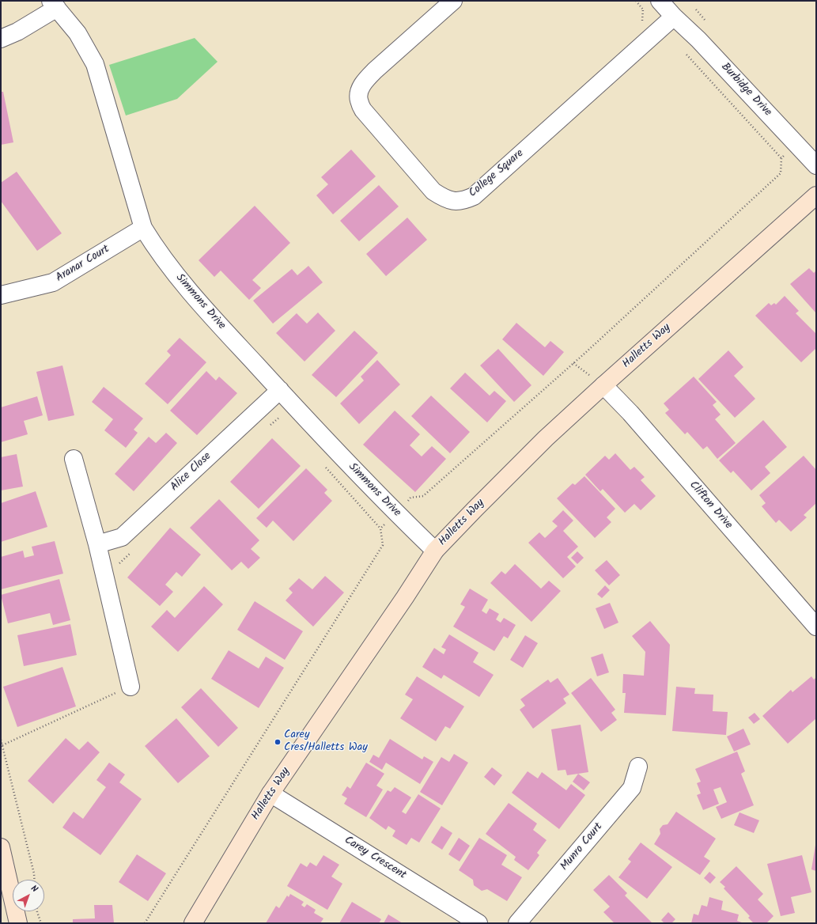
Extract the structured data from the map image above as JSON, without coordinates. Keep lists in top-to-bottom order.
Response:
{
  "streets": {
    "street": [
      "Burbidge Drive",
      "College Square",
      "Aranar Court",
      "Simmons Drive",
      "Halletts Way",
      "Alice Close",
      "Clifton Drive",
      "Munro Court",
      "Carey Crescent"
    ]
  },
  "crossings": [
    ["Burbidge Drive", "College Square"],
    ["Aranar Court", "Simmons Drive"],
    ["Simmons Drive", "Halletts Way"],
    ["Simmons Drive", "Alice Close"],
    ["Halletts Way", "Clifton Drive"],
    ["Halletts Way", "Carey Crescent"]
  ],
  "places": ["Carey Cres/Halletts Way"],
  "north": "top right"
}
